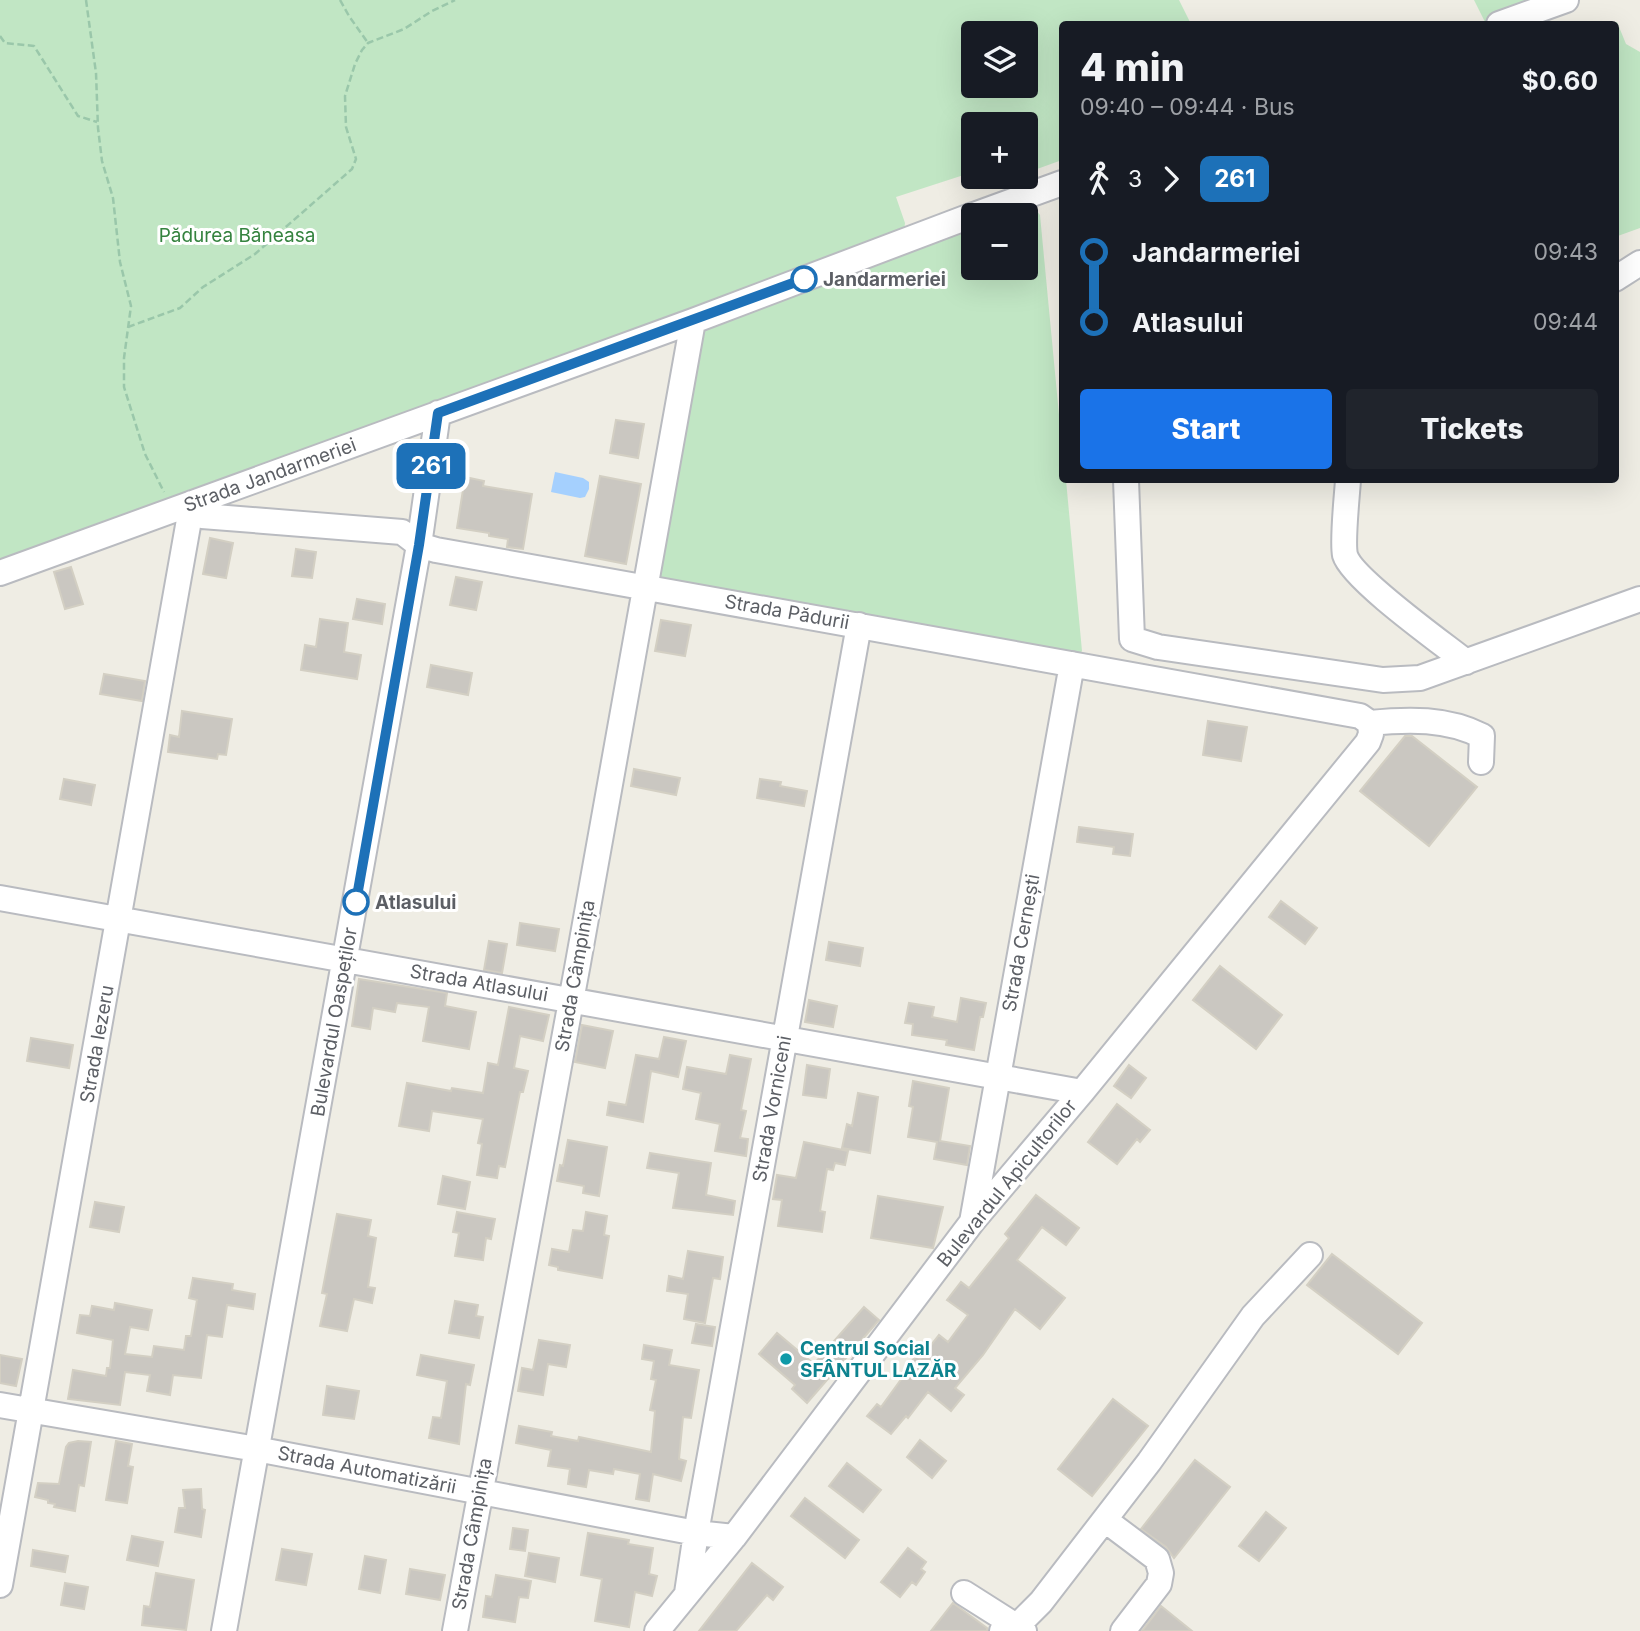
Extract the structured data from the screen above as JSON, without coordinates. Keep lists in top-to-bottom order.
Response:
{
  "streets": {
    "street": [
      "Strada Jandarmeriei",
      "Strada Pădurii",
      "Strada Cernești",
      "Strada Câmpinița",
      "Strada Atlasului",
      "Bulevardul Oaspeților",
      "Strada Iezeru",
      "Strada Vorniceni",
      "Bulevardul Apicultorilor",
      "Strada Automatizării"
    ]
  },
  "crossings": [
    ["Strada Jandarmeriei", "Strada Pădurii"],
    ["Strada Jandarmeriei", "Strada Câmpinița"],
    ["Strada Jandarmeriei", "Bulevardul Oaspeților"],
    ["Strada Jandarmeriei", "Strada Iezeru"],
    ["Strada Pădurii", "Strada Cernești"],
    ["Strada Pădurii", "Strada Câmpinița"],
    ["Strada Pădurii", "Bulevardul Oaspeților"],
    ["Strada Pădurii", "Strada Iezeru"],
    ["Strada Pădurii", "Strada Vorniceni"],
    ["Strada Pădurii", "Bulevardul Apicultorilor"],
    ["Strada Cernești", "Strada Atlasului"],
    ["Strada Cernești", "Bulevardul Apicultorilor"],
    ["Strada Câmpinița", "Strada Atlasului"],
    ["Strada Câmpinița", "Strada Automatizării"],
    ["Strada Atlasului", "Bulevardul Oaspeților"],
    ["Strada Atlasului", "Strada Iezeru"],
    ["Strada Atlasului", "Strada Vorniceni"],
    ["Strada Atlasului", "Bulevardul Apicultorilor"],
    ["Bulevardul Oaspeților", "Strada Automatizării"],
    ["Strada Iezeru", "Strada Automatizării"],
    ["Strada Vorniceni", "Bulevardul Apicultorilor"],
    ["Strada Vorniceni", "Strada Automatizării"],
    ["Bulevardul Apicultorilor", "Strada Automatizării"]
  ],
  "parks": ["Pădurea Băneasa"],
  "places": ["Jandarmeriei", "Atlasului", "Centrul Social SFÂNTUL LAZĂR"],
  "lines": ["bus line 261"],
  "page": {
    "on_map": "261",
    "map_buttons": ["+", "−"],
    "heading": ["4 min", "09:40 – 09:44 · Bus", "$0.60"],
    "legs": ["3", "261"],
    "list": [
      {
        "name": "Jandarmeriei",
        "value": "09:43"
      },
      {
        "name": "Atlasului",
        "value": "09:44"
      }
    ],
    "buttons": ["Start", "Tickets"]
  }
}
